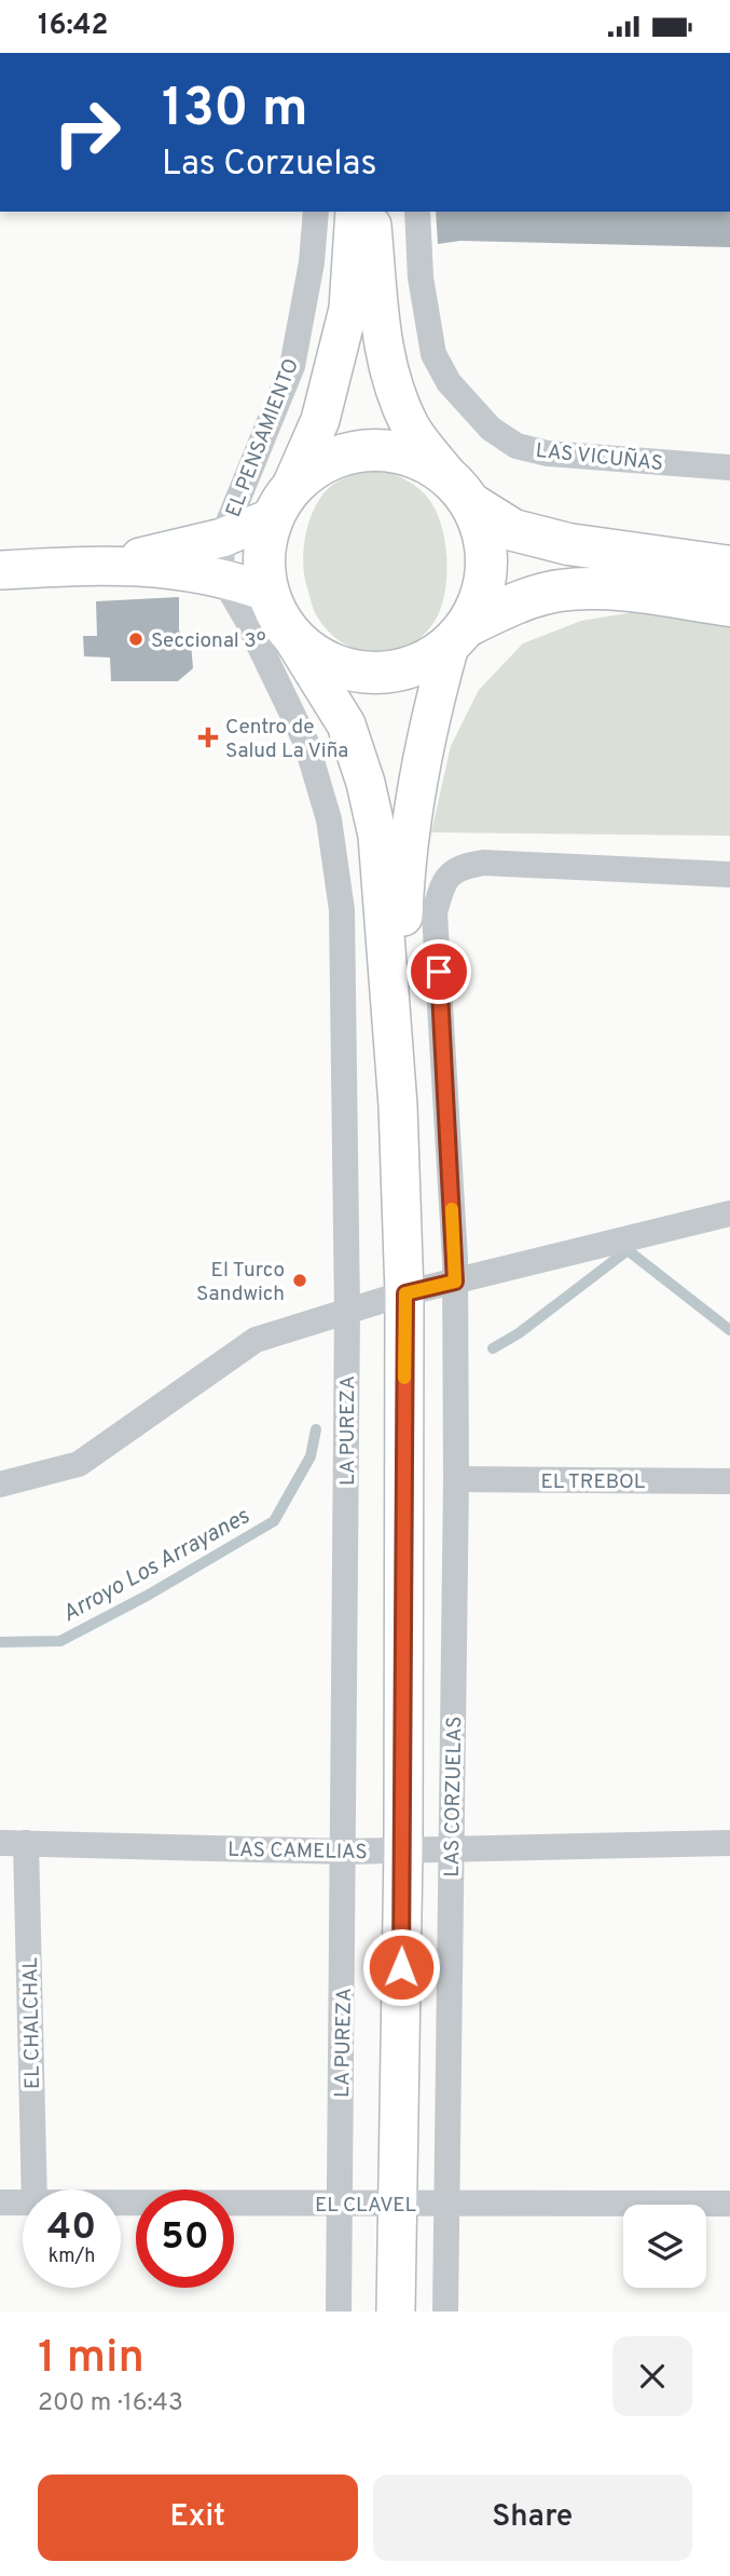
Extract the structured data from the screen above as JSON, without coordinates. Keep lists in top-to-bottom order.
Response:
{
  "streets": {
    "street": [
      "EL PENSAMIENTO",
      "LAS VICUÑAS",
      "LA PUREZA",
      "EL TREBOL",
      "LAS CORZUELAS",
      "LAS CAMELIAS",
      "EL CHALCHAL",
      "EL CLAVEL"
    ]
  },
  "crossings": [
    ["EL PENSAMIENTO", "LA PUREZA"],
    ["LA PUREZA", "LAS CAMELIAS"],
    ["LA PUREZA", "EL CLAVEL"],
    ["EL TREBOL", "LAS CORZUELAS"],
    ["LAS CORZUELAS", "LAS CAMELIAS"],
    ["LAS CORZUELAS", "EL CLAVEL"],
    ["LAS CAMELIAS", "EL CHALCHAL"]
  ],
  "water": ["Arroyo Los Arrayanes"],
  "places": {
    "other": ["Seccional 3º", "El Turco Sandwich"],
    "health": ["Centro de Salud La Viña"]
  },
  "page": {
    "status": "16:42",
    "turn": ["130 m", "Las Corzuelas"],
    "speed": "40 km/h",
    "limit": "50",
    "heading": ["1 min", "200 m · 16:43"],
    "buttons": ["Exit", "Share"]
  }
}
